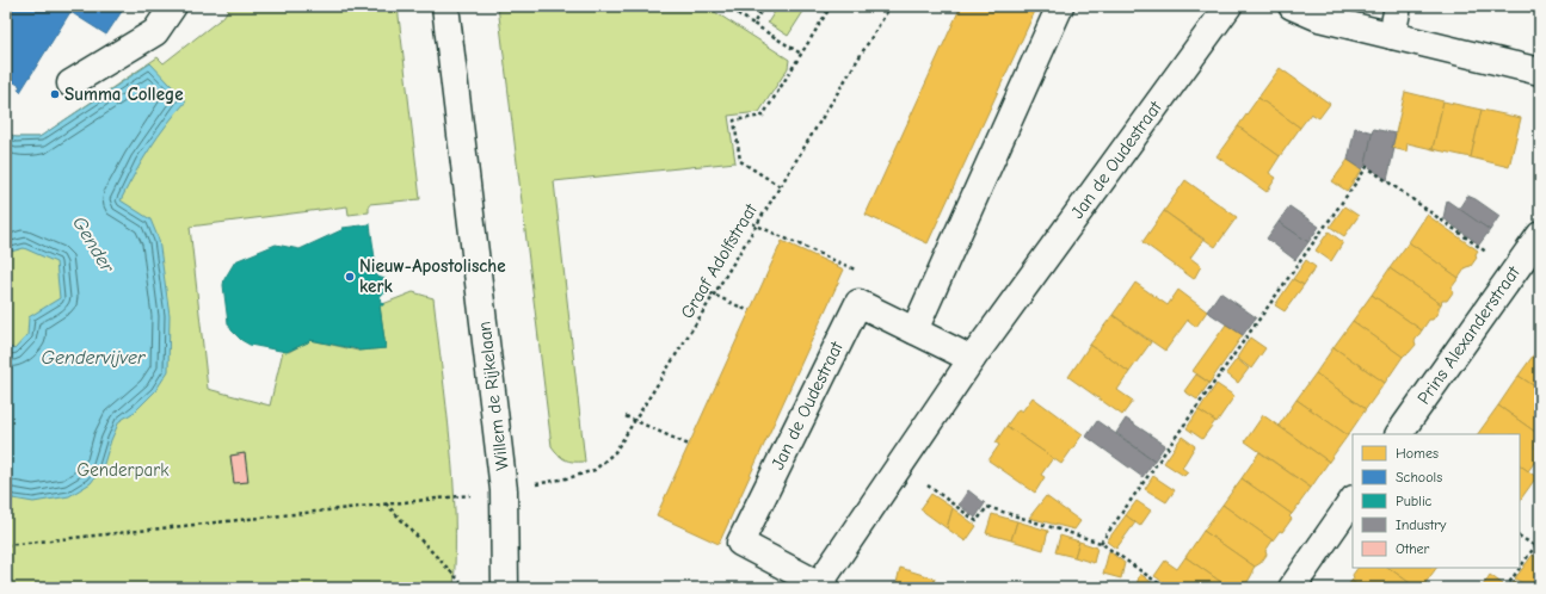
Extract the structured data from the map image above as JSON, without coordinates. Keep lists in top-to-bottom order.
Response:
{
  "streets": {
    "street": ["Jan de Oudestraat", "Prins Alexanderstraat", "Willem de Rijkelaan"],
    "path": ["Graaf Adolfstraat"]
  },
  "water": ["Gender", "Gendervijver"],
  "parks": ["Genderpark"],
  "places": ["Summa College", "Nieuw-Apostolische kerk"],
  "legend": [
    "Homes",
    "Schools",
    "Public",
    "Industry",
    "Other"
  ]
}
